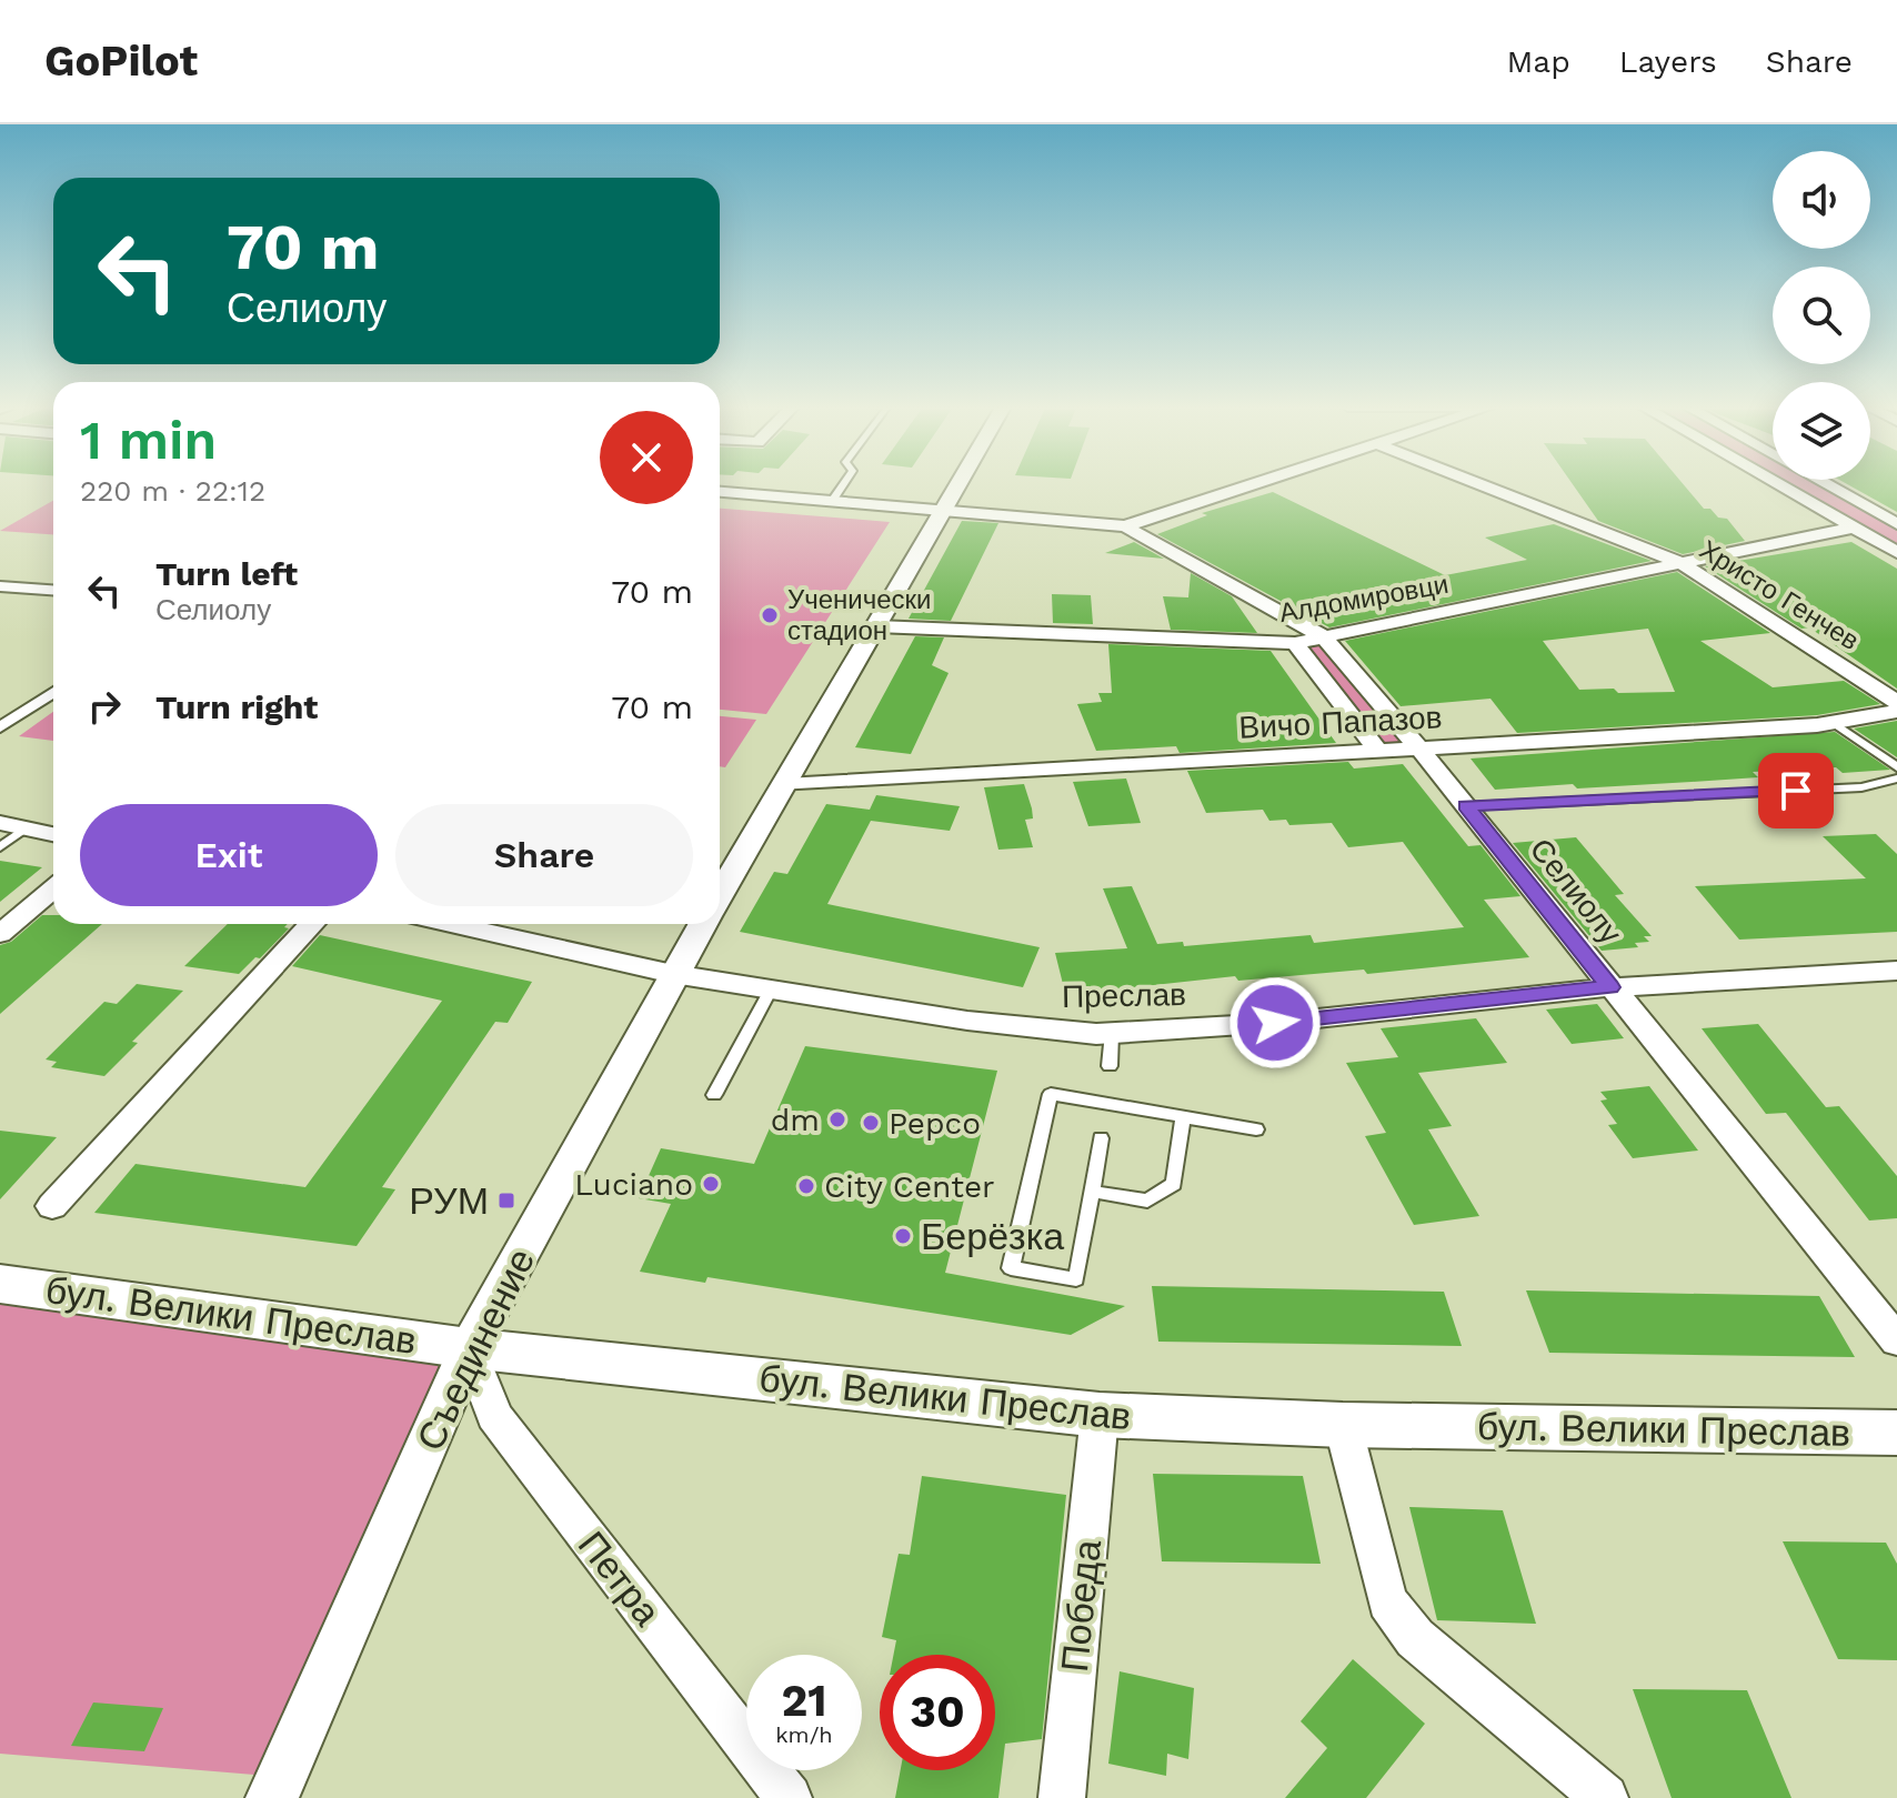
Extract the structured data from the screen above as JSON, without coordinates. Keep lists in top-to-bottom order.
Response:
{
  "streets": {
    "main road": ["бул. Велики Преслав"],
    "street": [
      "Христо Генчев",
      "Алдомировци",
      "Вичо Папазов",
      "Селиолу",
      "Преслав",
      "Съединение",
      "Петра",
      "Победа"
    ]
  },
  "crossings": [
    ["Христо Генчев", "Алдомировци"],
    ["Алдомировци", "Селиолу"],
    ["Алдомировци", "Съединение"],
    ["Вичо Папазов", "Селиолу"],
    ["Вичо Папазов", "Съединение"],
    ["Селиолу", "Преслав"],
    ["Селиолу", "Съединение"],
    ["Преслав", "Съединение"],
    ["бул. Велики Преслав", "Съединение"],
    ["бул. Велики Преслав", "Петра"],
    ["бул. Велики Преслав", "Победа"],
    ["Съединение", "Петра"]
  ],
  "places": {
    "other": [
      "Ученически стадион",
      "dm",
      "Pepco",
      "Luciano",
      "City Center",
      "Берёзка"
    ],
    "transit": ["РУМ"]
  },
  "page": {
    "header": "GoPilot",
    "nav": ["Map", "Layers", "Share"],
    "turn": ["70 m", "Селиолу"],
    "heading": ["1 min", "220 m · 22:12"],
    "list": [
      {
        "name": "Turn left",
        "note": "Селиолу",
        "value": "70 m"
      },
      {
        "name": "Turn right",
        "value": "70 m"
      }
    ],
    "buttons": ["Exit", "Share"],
    "speed": "21 km/h",
    "limit": "30"
  }
}
